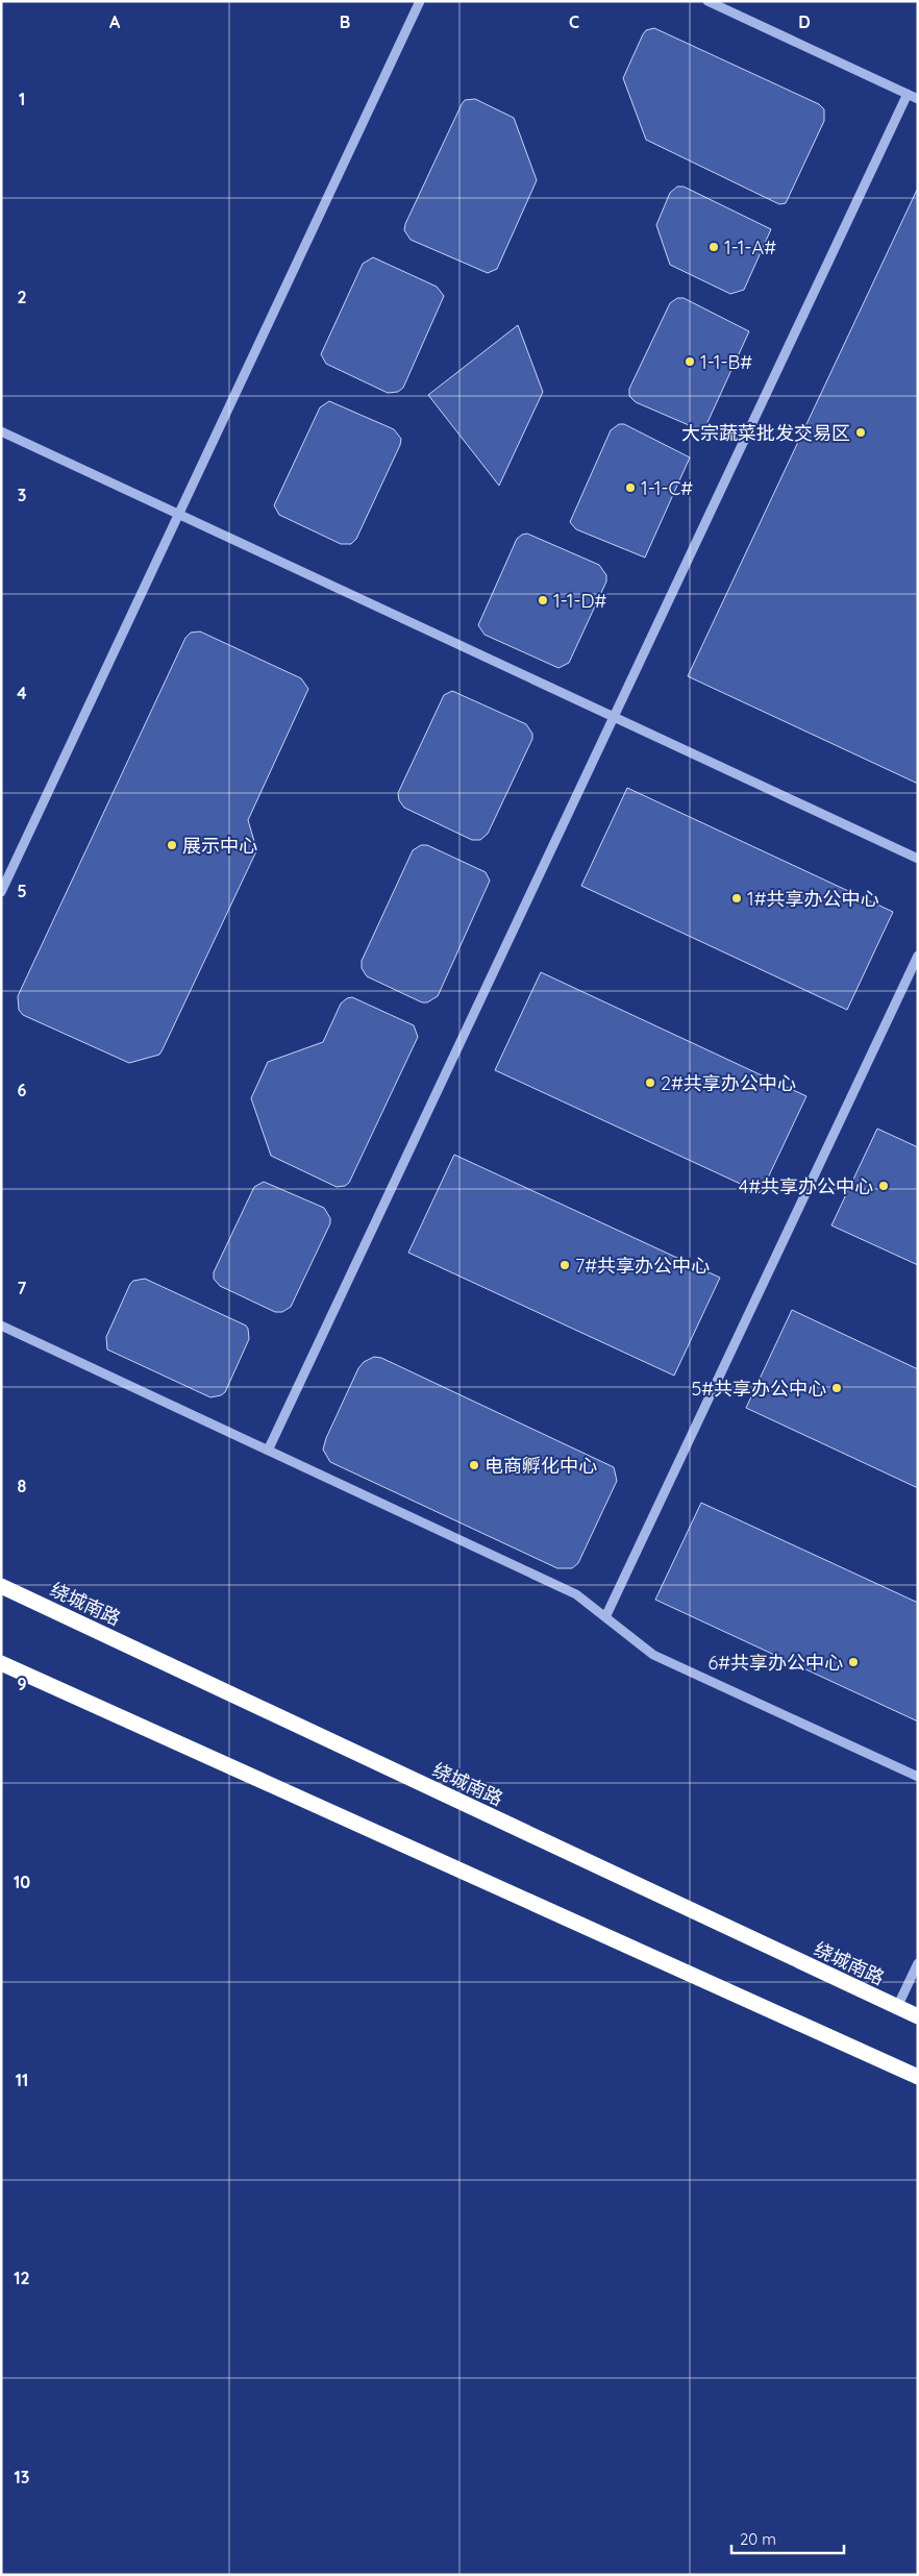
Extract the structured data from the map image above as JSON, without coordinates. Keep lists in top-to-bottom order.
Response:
{
  "streets": {
    "highway": ["绕城南路"]
  },
  "places": [
    "1-1-A#",
    "1-1-B#",
    "大宗蔬菜批发交易区",
    "1-1-C#",
    "1-1-D#",
    "展示中心",
    "1#共享办公中心",
    "2#共享办公中心",
    "4#共享办公中心",
    "7#共享办公中心",
    "5#共享办公中心",
    "电商孵化中心",
    "6#共享办公中心"
  ],
  "scale_bar": "20 m",
  "grid": {
    "columns": [
      "A",
      "B",
      "C",
      "D"
    ],
    "rows": [
      "1",
      "2",
      "3",
      "4",
      "5",
      "6",
      "7",
      "8",
      "9",
      "10",
      "11",
      "12",
      "13"
    ]
  }
}
